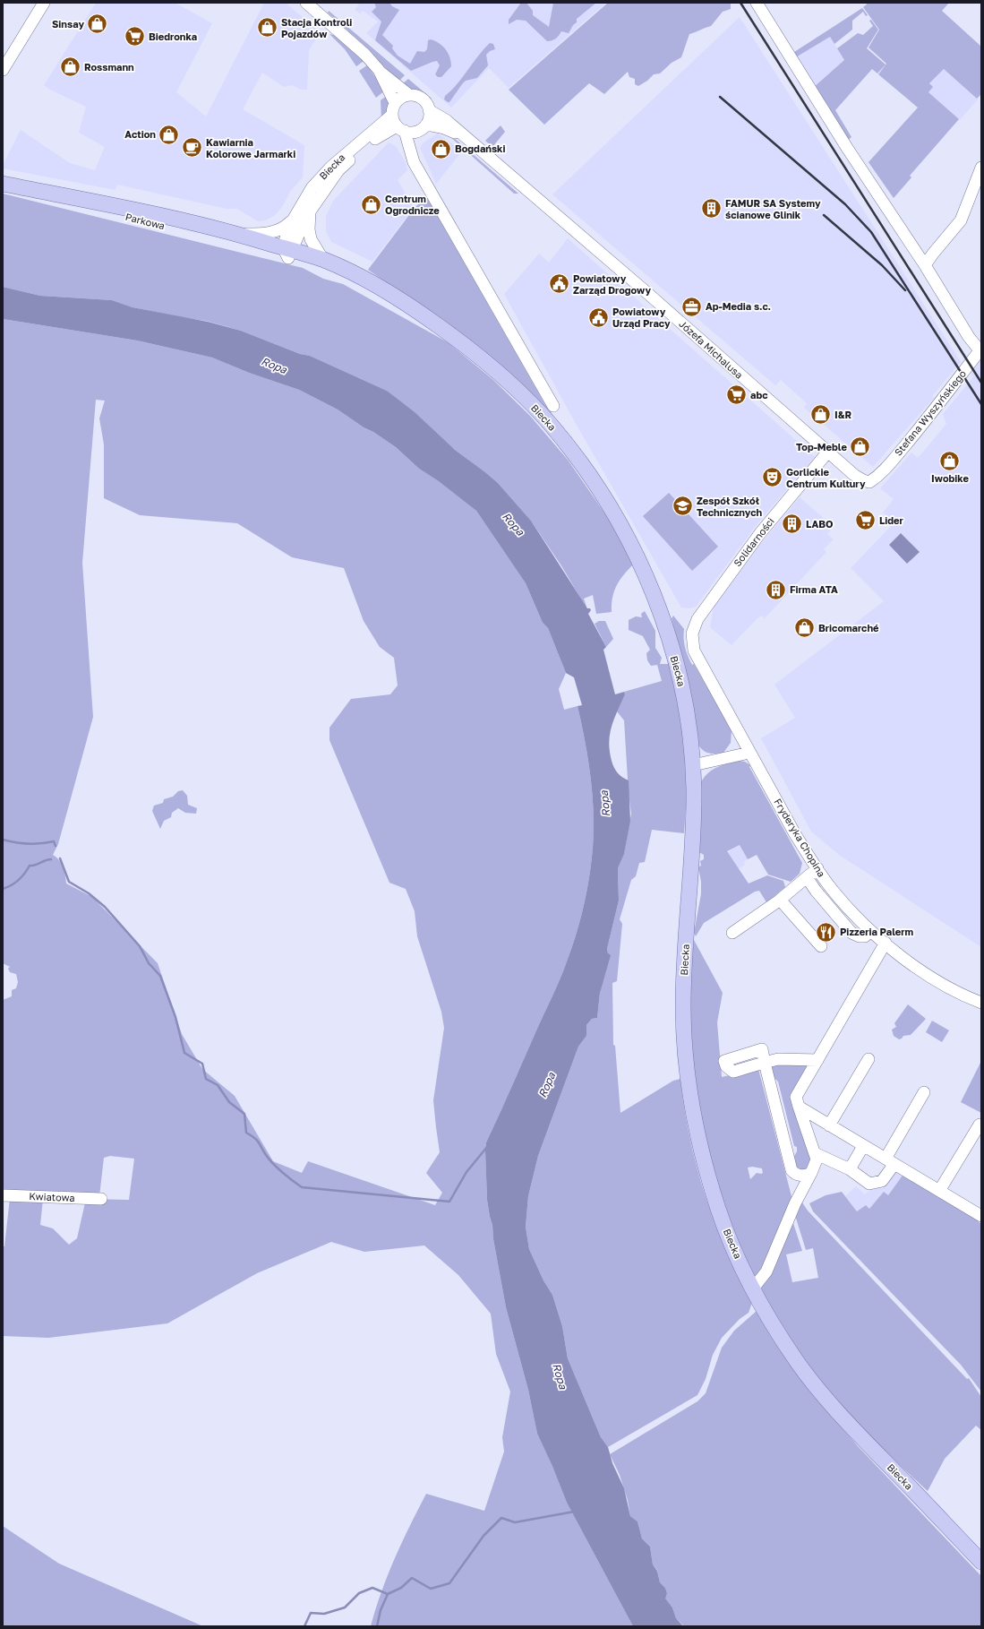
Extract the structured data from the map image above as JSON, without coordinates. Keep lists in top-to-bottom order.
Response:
{
  "streets": {
    "main road": ["Biecka", "Parkowa"],
    "street": [
      "Józefa Michalusa",
      "Stefana Wyszyńskiego",
      "Solidarności",
      "Fryderyka Chopina",
      "Kwiatowa"
    ]
  },
  "crossings": [
    ["Biecka", "Parkowa"],
    ["Biecka", "Józefa Michalusa"],
    ["Józefa Michalusa", "Stefana Wyszyńskiego"],
    ["Józefa Michalusa", "Solidarności"],
    ["Solidarności", "Fryderyka Chopina"]
  ],
  "water": ["Ropa"],
  "places": {
    "shop": [
      "Sinsay",
      "Stacja Kontroli Pojazdów",
      "Rossmann",
      "Action",
      "Bogdański",
      "Centrum Ogrodnicze",
      "I&R",
      "Top-Meble",
      "Iwobike",
      "Bricomarché"
    ],
    "supermarket": ["Biedronka", "abc", "Lider"],
    "cafe": ["Kawiarnia Kolorowe Jarmarki"],
    "building": ["FAMUR SA Systemy ścianowe Glinik", "LABO", "Firma ATA"],
    "public building": ["Powiatowy Zarząd Drogowy", "Powiatowy Urząd Pracy"],
    "office": ["Ap-Media s.c."],
    "theatre": ["Gorlickie Centrum Kultury"],
    "school or university": ["Zespół Szkół Technicznych"],
    "restaurant": ["Pizzeria Palerm"]
  }
}
